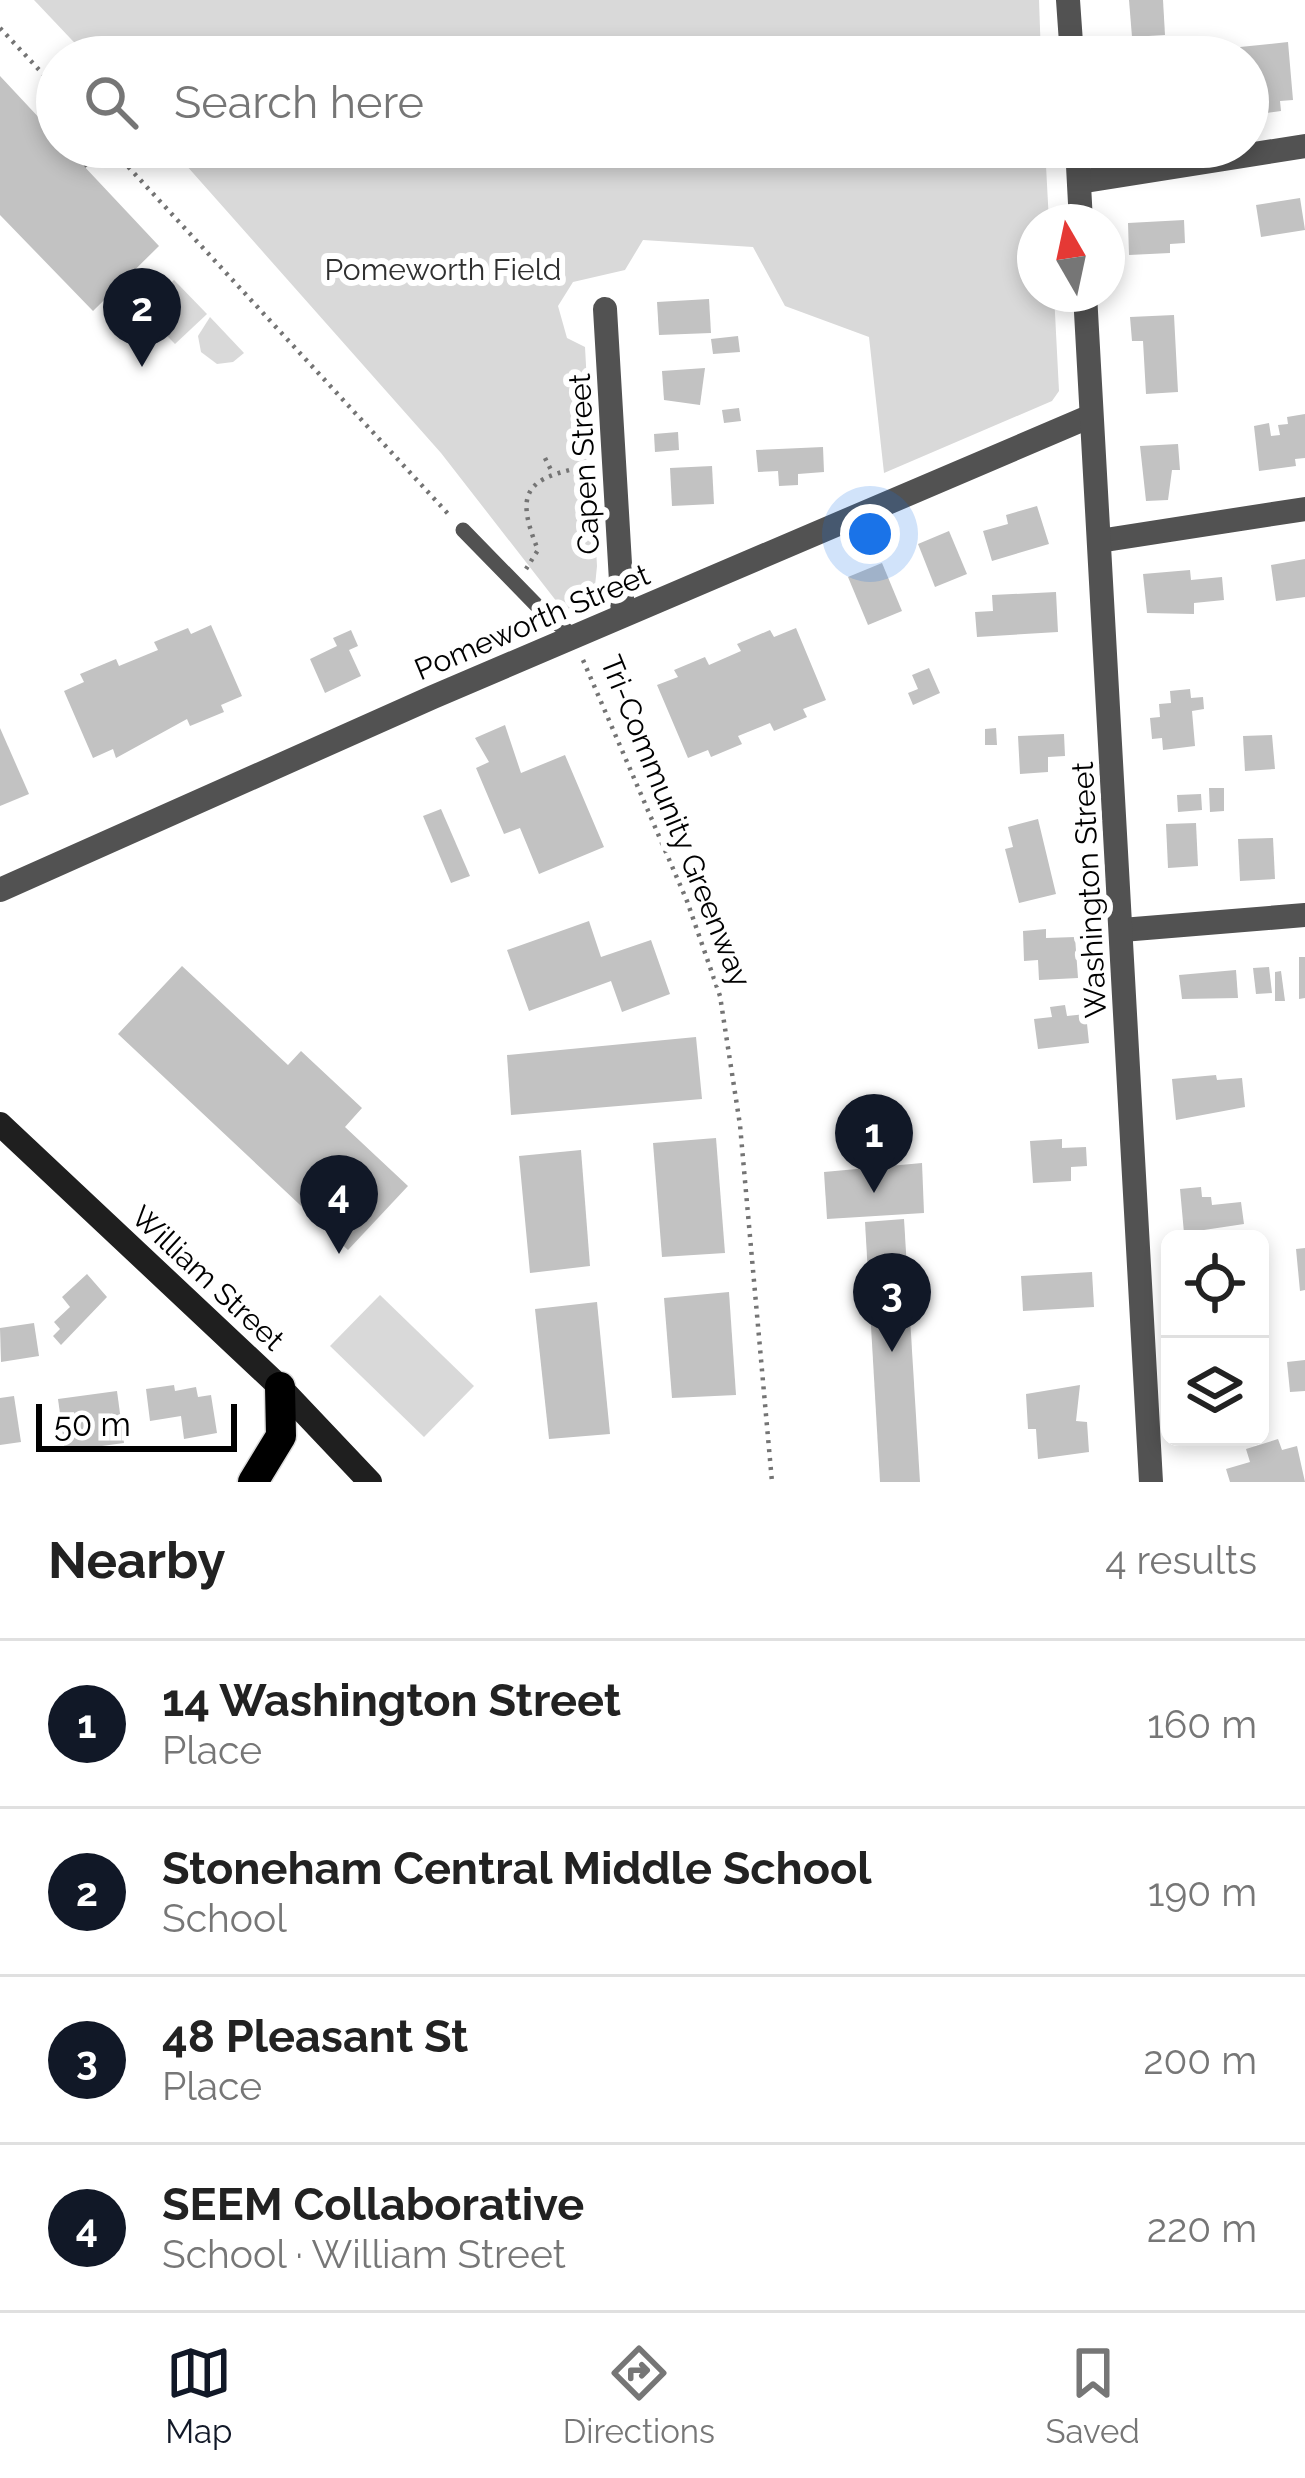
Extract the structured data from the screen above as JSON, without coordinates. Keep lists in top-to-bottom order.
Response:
{
  "streets": {
    "main road": ["William Street"],
    "street": ["Capen Street", "Pomeworth Street", "Washington Street"],
    "lane": ["Tri-Community Greenway"]
  },
  "crossings": [
    ["Capen Street", "Pomeworth Street"],
    ["Pomeworth Street", "Tri-Community Greenway"],
    ["Pomeworth Street", "Washington Street"]
  ],
  "parks": ["Pomeworth Field"],
  "scale_bar": "50 m",
  "north": "top",
  "page": {
    "search": "Search here",
    "pins": [
      "2",
      "1",
      "4",
      "3"
    ],
    "scale": "50 m",
    "heading": ["Nearby", "4 results"],
    "list": [
      {
        "mark": "1",
        "name": "14 Washington Street",
        "note": "Place",
        "value": "160 m"
      },
      {
        "mark": "2",
        "name": "Stoneham Central Middle School",
        "note": "School",
        "value": "190 m"
      },
      {
        "mark": "3",
        "name": "48 Pleasant St",
        "note": "Place",
        "value": "200 m"
      },
      {
        "mark": "4",
        "name": "SEEM Collaborative",
        "note": "School · William Street",
        "value": "220 m"
      }
    ],
    "nav": ["Map", "Directions", "Saved"]
  }
}
